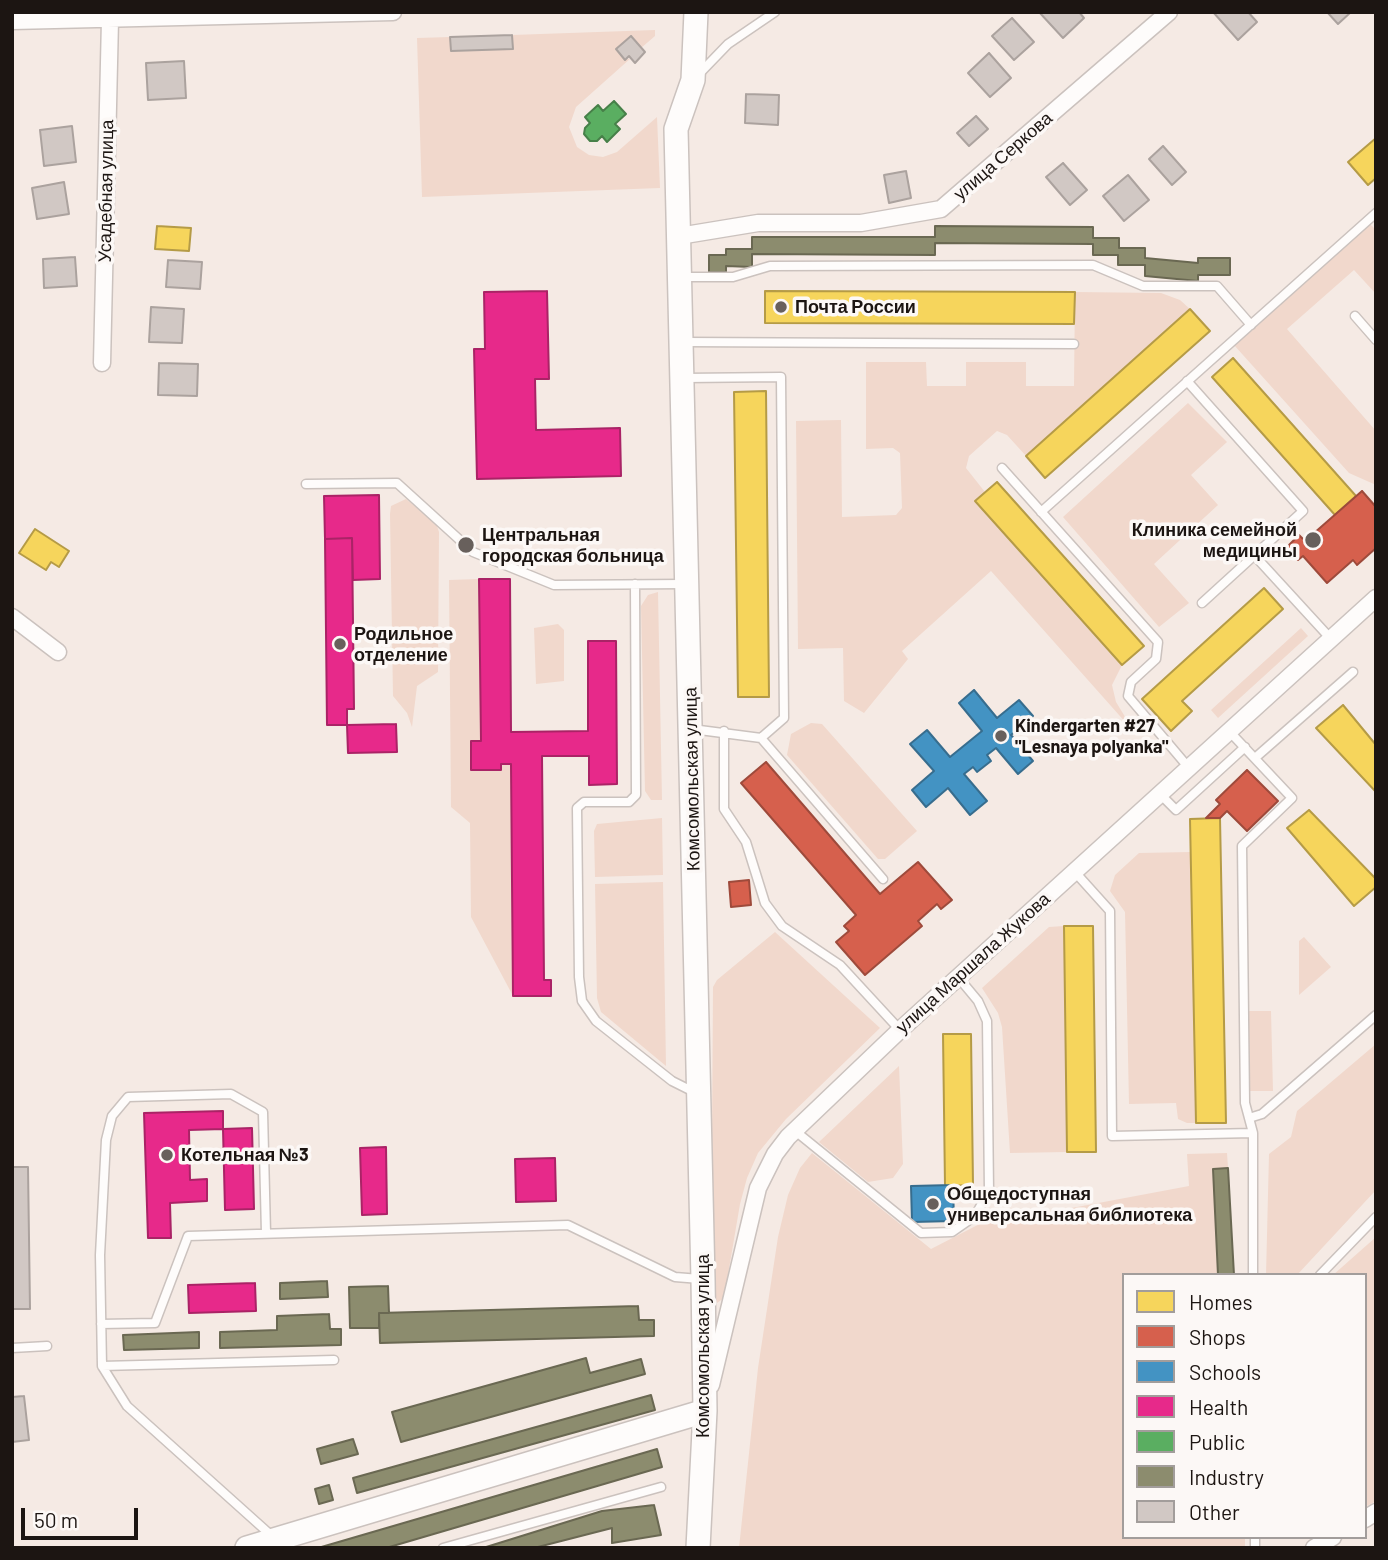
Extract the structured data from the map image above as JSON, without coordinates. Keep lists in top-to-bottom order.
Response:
{
  "streets": {
    "street": [
      "улица Серкова",
      "Усадебная улица",
      "Комсомольская улица",
      "улица Маршала Жукова"
    ]
  },
  "crossings": [
    ["улица Серкова", "Комсомольская улица"],
    ["Комсомольская улица", "улица Маршала Жукова"]
  ],
  "places": [
    "Почта России",
    "Клиника семейной медицины",
    "Центральная городская больница",
    "Родильное отделение",
    "Kindergarten #27 \"Lesnaya polyanka\"",
    "Котельная №3",
    "Общедоступная универсальная библиотека"
  ],
  "legend": [
    "Homes",
    "Shops",
    "Schools",
    "Health",
    "Public",
    "Industry",
    "Other"
  ],
  "scale_bar": "50 m"
}
